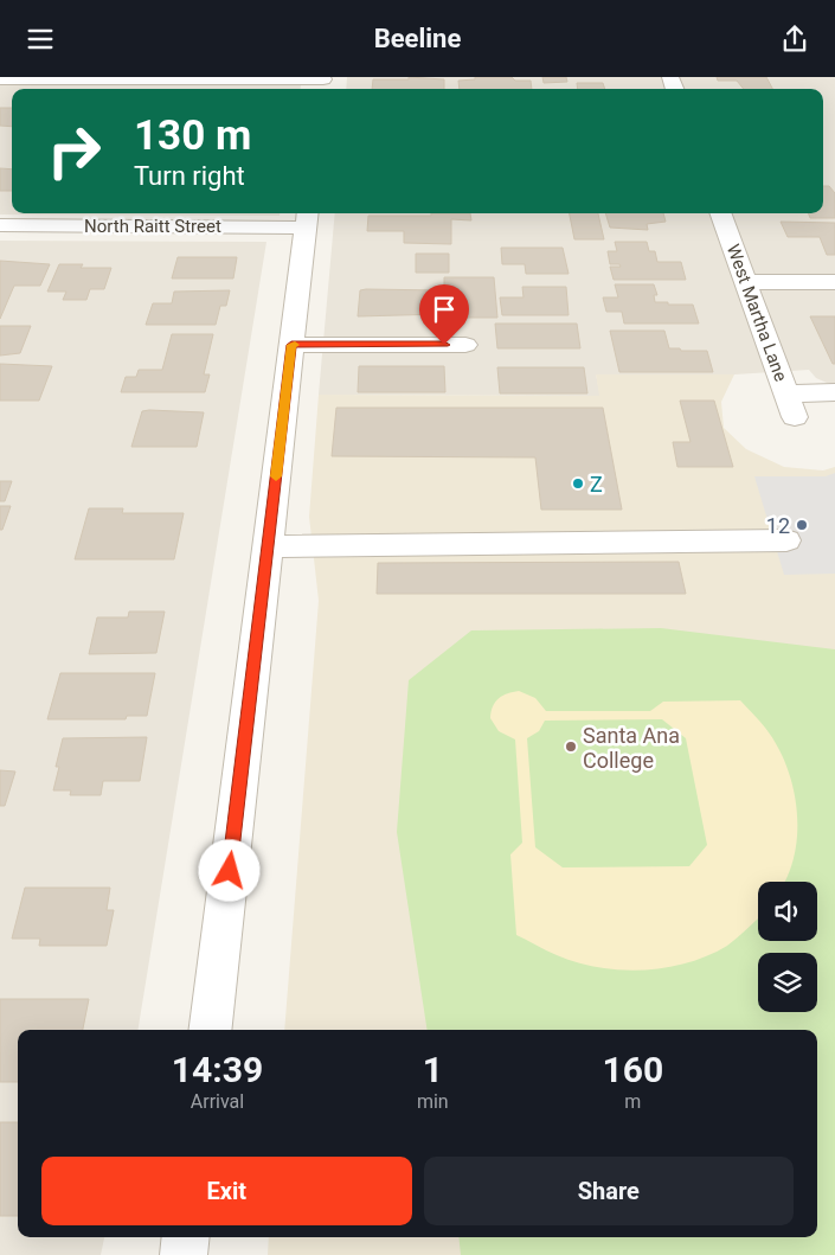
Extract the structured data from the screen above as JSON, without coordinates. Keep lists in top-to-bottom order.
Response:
{
  "streets": {
    "street": ["North Raitt Street", "West Martha Lane"]
  },
  "places": ["Z", "12", "Santa Ana College"],
  "page": {
    "header": "Beeline",
    "turn": ["130 m", "Turn right"],
    "eta": [
      "14:39",
      "Arrival",
      "1",
      "min",
      "160",
      "m"
    ],
    "buttons": ["Exit", "Share"]
  }
}
